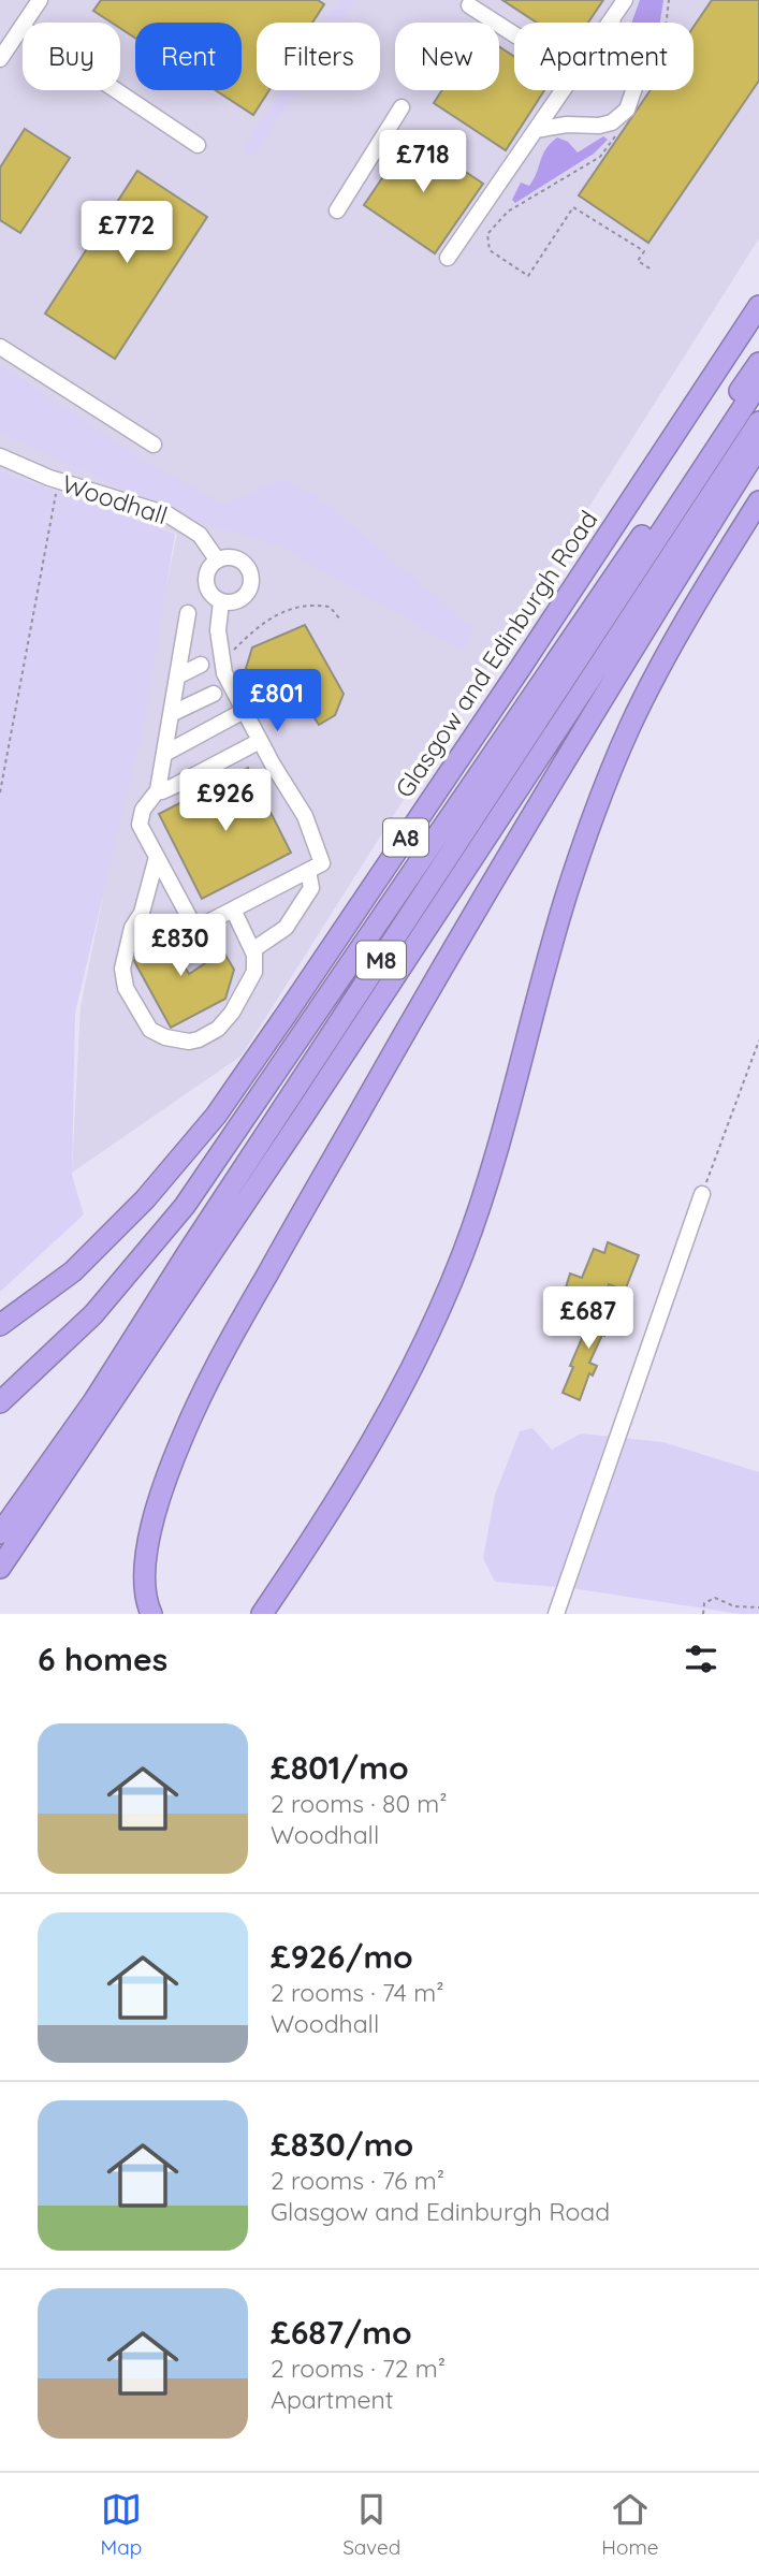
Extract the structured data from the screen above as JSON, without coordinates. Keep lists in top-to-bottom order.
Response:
{
  "streets": {
    "highway": ["Glasgow and Edinburgh Road", "A8", "M8"],
    "street": ["Woodhall"]
  },
  "page": {
    "chip": [
      "Buy",
      "Rent",
      "Filters",
      "New",
      "Apartment"
    ],
    "price": [
      "£718",
      "£772",
      "£801",
      "£926",
      "£830",
      "£687"
    ],
    "heading": "6 homes",
    "list": [
      {
        "name": "£801/mo",
        "note": "2 rooms · 80 m² · Woodhall"
      },
      {
        "name": "£926/mo",
        "note": "2 rooms · 74 m² · Woodhall"
      },
      {
        "name": "£830/mo",
        "note": "2 rooms · 76 m² · Glasgow and Edinburgh Road"
      },
      {
        "name": "£687/mo",
        "note": "2 rooms · 72 m² · Apartment"
      }
    ],
    "tabs": ["Map", "Saved", "Home"]
  }
}
